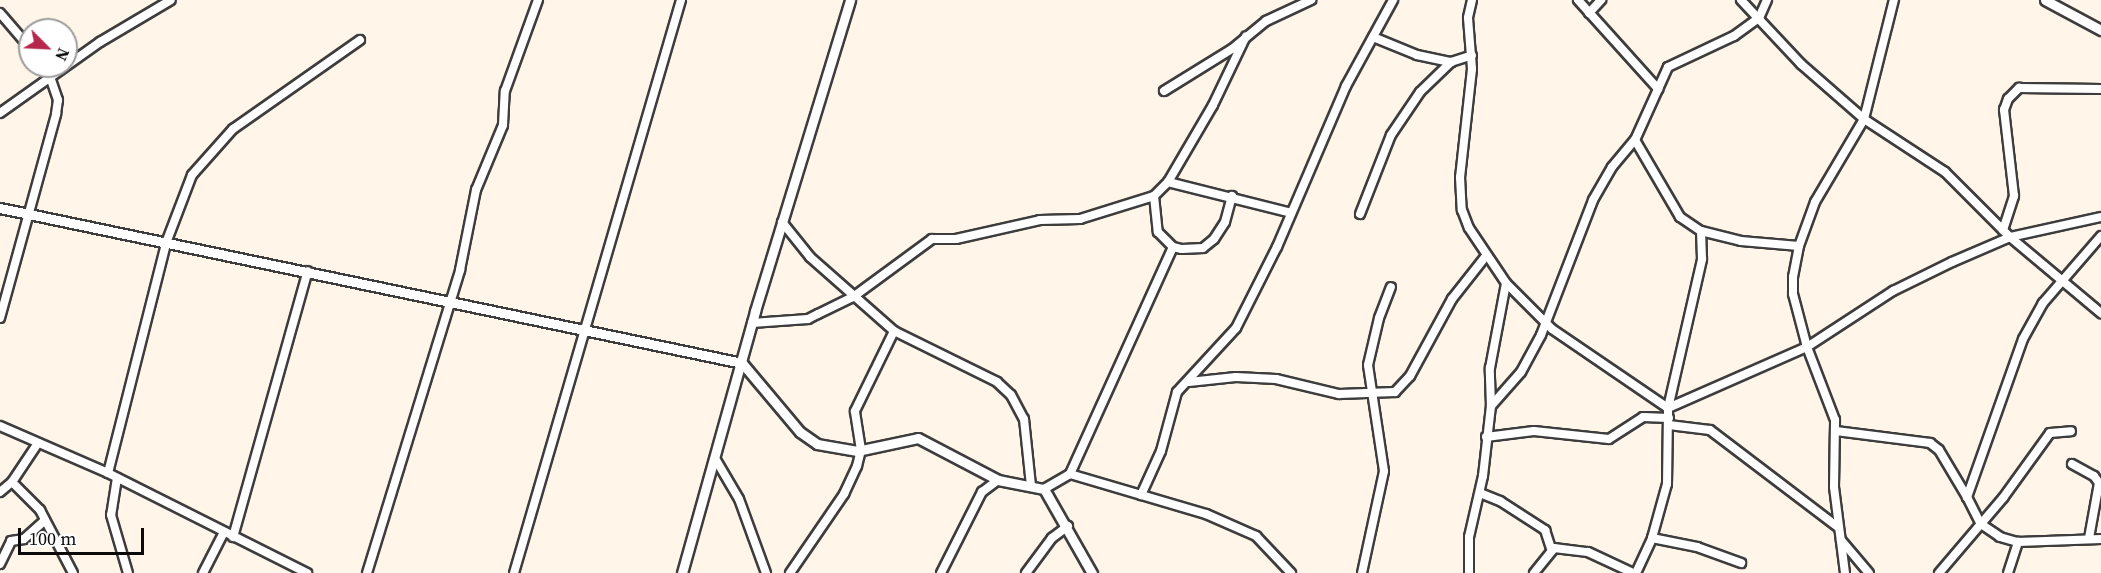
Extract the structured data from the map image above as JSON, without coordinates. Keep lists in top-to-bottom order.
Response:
{
  "scale_bar": "100 m",
  "north": "bottom right"
}
